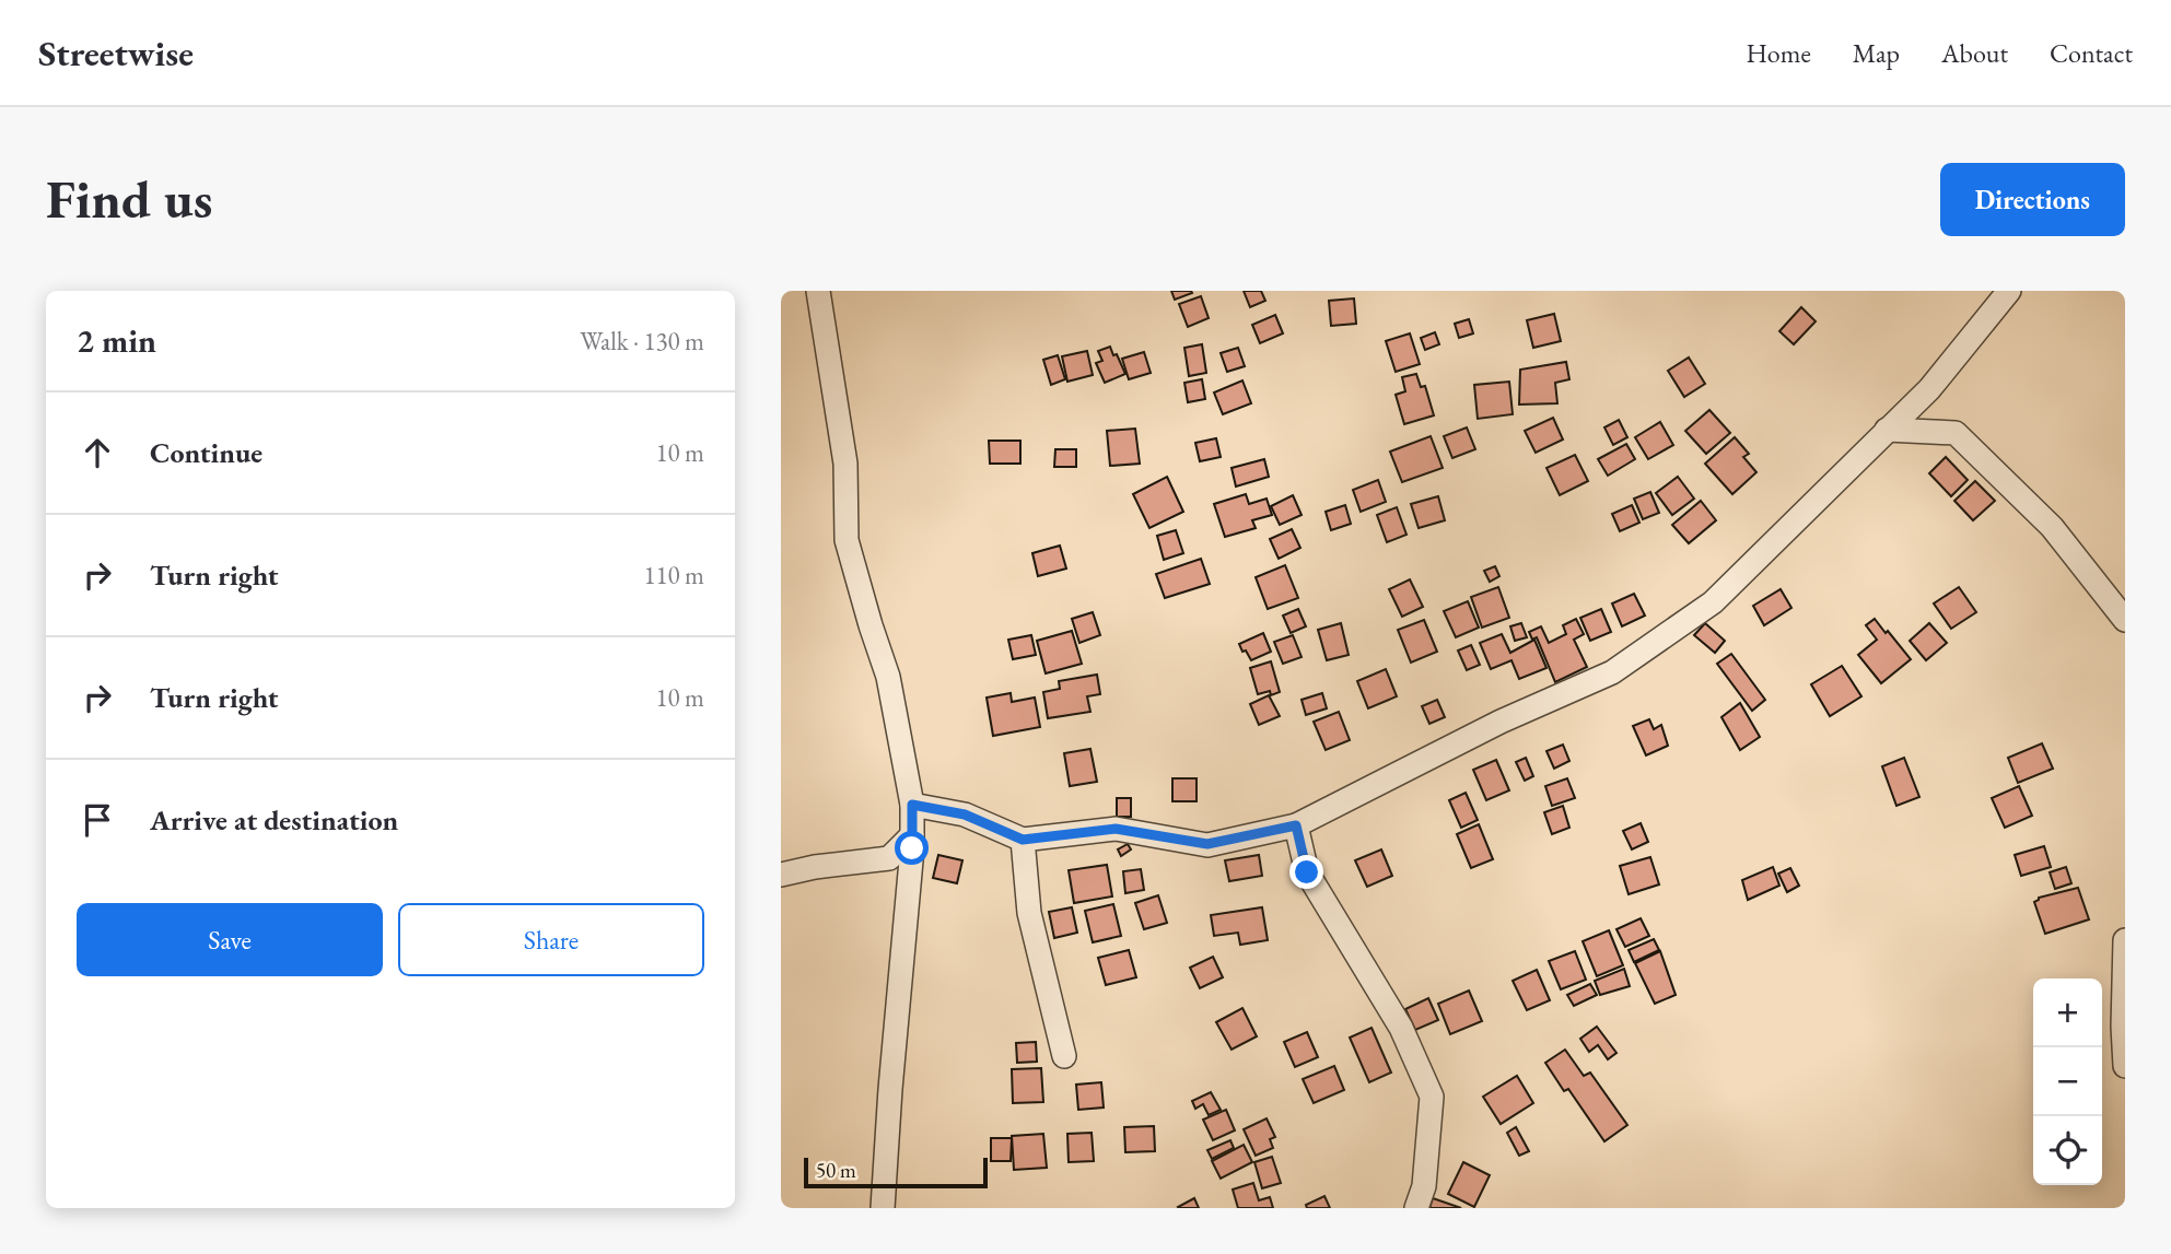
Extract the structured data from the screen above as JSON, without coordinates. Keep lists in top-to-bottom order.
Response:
{
  "scale_bar": "50 m",
  "page": {
    "header": "Streetwise",
    "nav": [
      "Home",
      "Map",
      "About",
      "Contact"
    ],
    "buttons": [
      "Directions",
      ["Save", "Share"]
    ],
    "title": "Find us",
    "heading": ["2 min", "Walk · 130 m"],
    "list": [
      ["Continue", "10 m"],
      ["Turn right", "110 m"],
      ["Turn right", "10 m"],
      "Arrive at destination"
    ],
    "map_buttons": ["+", "−"],
    "scale": "50 m"
  }
}
